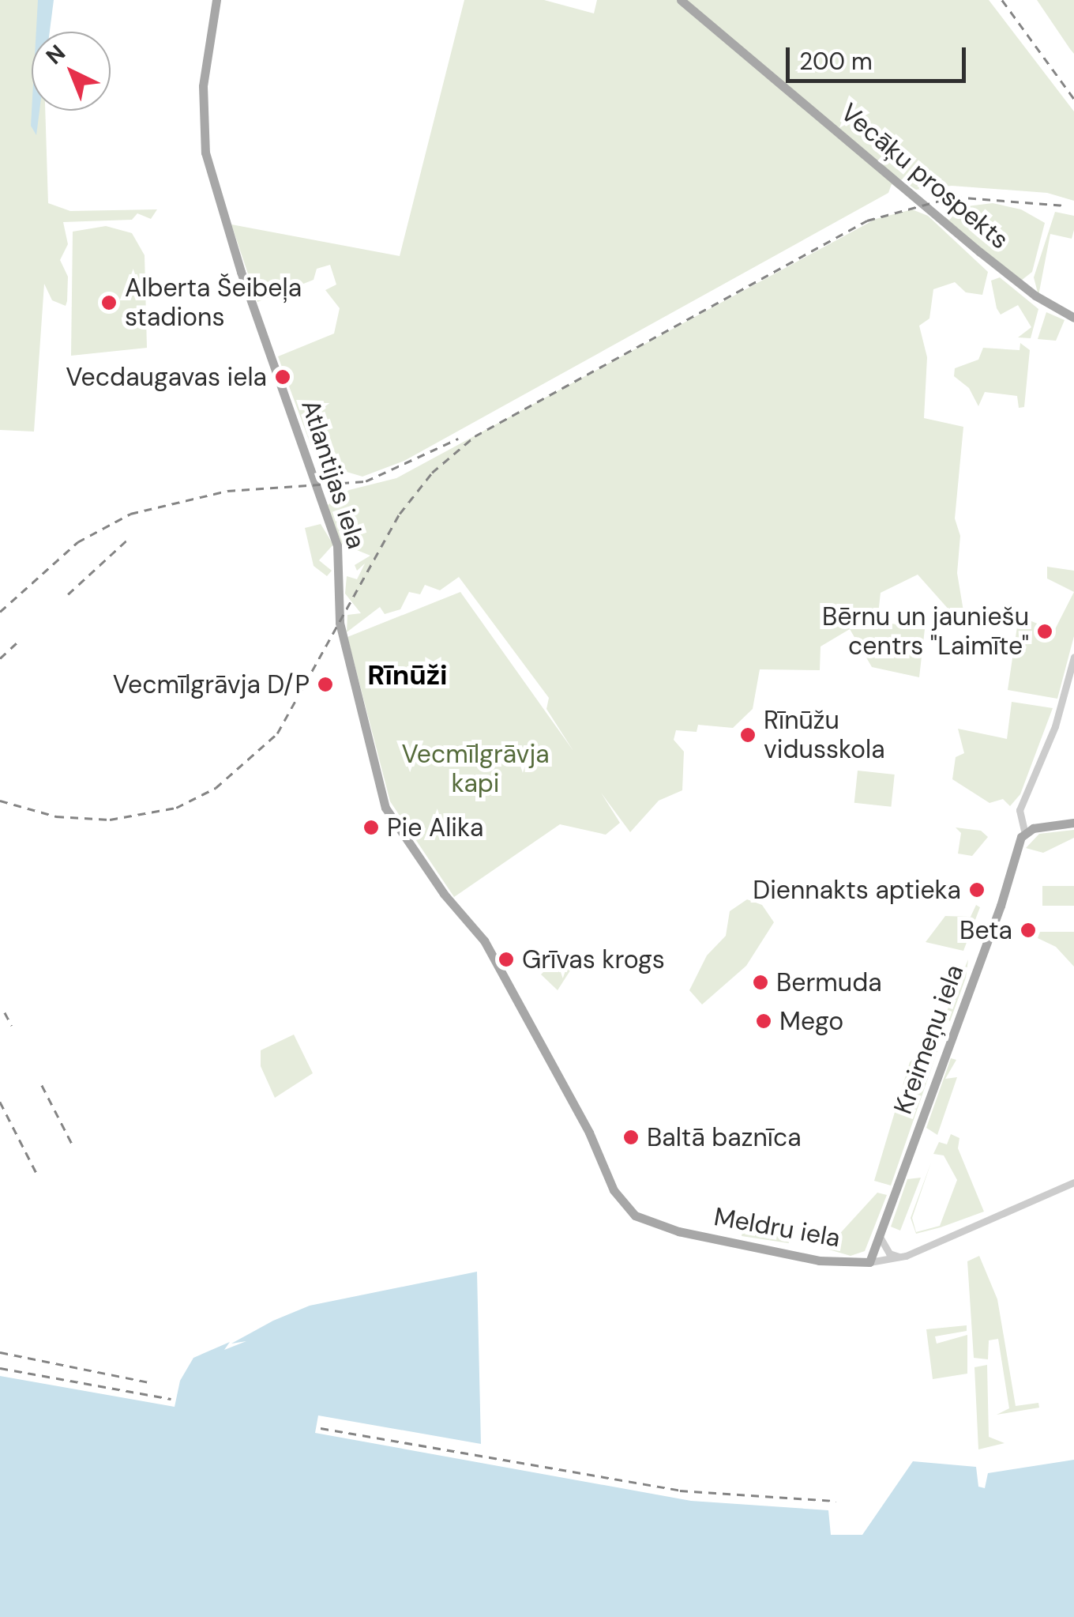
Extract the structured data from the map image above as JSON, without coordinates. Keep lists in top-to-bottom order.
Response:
{
  "streets": {
    "main road": [
      "Vecāķu prospekts",
      "Atlantijas iela",
      "Kreimeņu iela",
      "Meldru iela"
    ]
  },
  "crossings": [
    ["Atlantijas iela", "Meldru iela"],
    ["Kreimeņu iela", "Meldru iela"]
  ],
  "districts": ["Rīnūži"],
  "parks": ["Vecmīlgrāvja kapi"],
  "places": [
    "Alberta Šeibeļa stadions",
    "Vecdaugavas iela",
    "Bērnu un jauniešu centrs \"Laimīte\"",
    "Vecmīlgrāvja D/P",
    "Rīnūžu vidusskola",
    "Pie Alika",
    "Diennakts aptieka",
    "Beta",
    "Grīvas krogs",
    "Bermuda",
    "Mego",
    "Baltā baznīca"
  ],
  "scale_bar": "200 m",
  "north": "top left"
}
